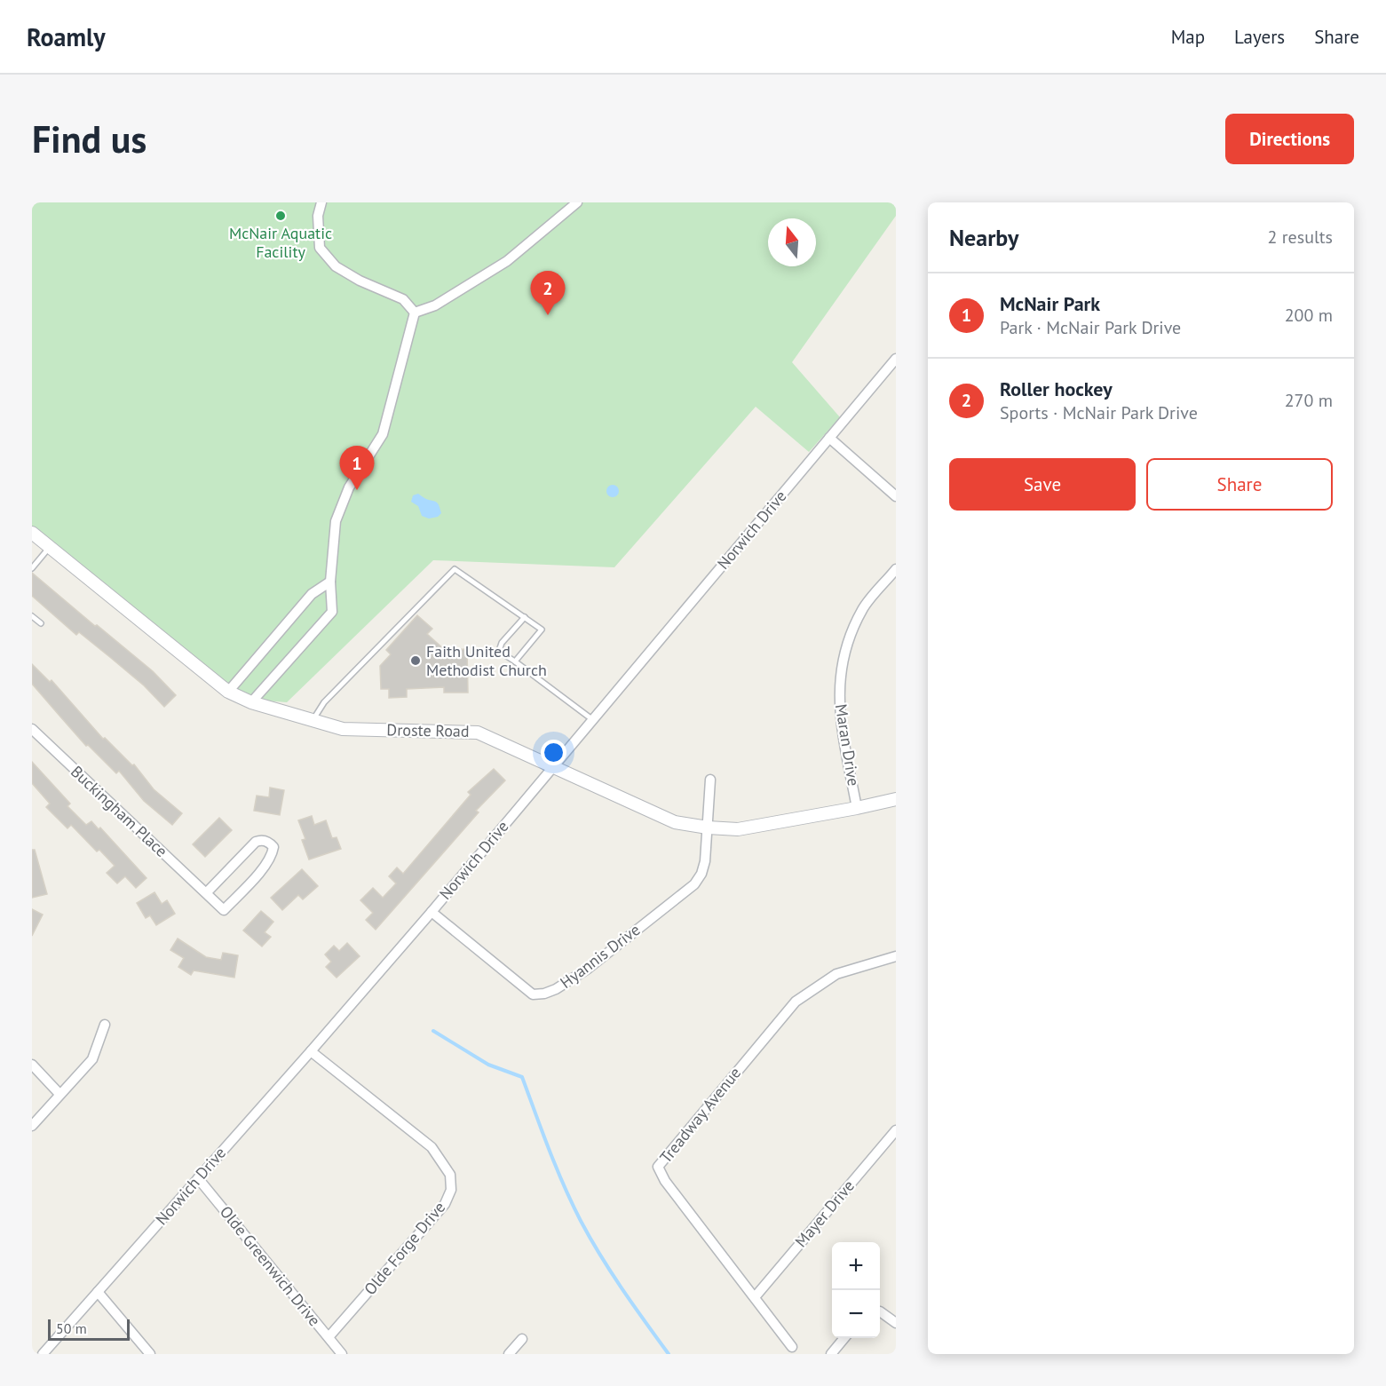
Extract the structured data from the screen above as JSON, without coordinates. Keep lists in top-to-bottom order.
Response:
{
  "streets": {
    "street": [
      "Norwich Drive",
      "Droste Road",
      "Maran Drive",
      "Buckingham Place",
      "Hyannis Drive",
      "Treadway Avenue",
      "Mayer Drive",
      "Olde Forge Drive",
      "Olde Greenwich Drive"
    ]
  },
  "crossings": [
    ["Norwich Drive", "Droste Road"],
    ["Norwich Drive", "Hyannis Drive"],
    ["Norwich Drive", "Olde Forge Drive"],
    ["Norwich Drive", "Olde Greenwich Drive"],
    ["Droste Road", "Maran Drive"],
    ["Droste Road", "Hyannis Drive"],
    ["Treadway Avenue", "Mayer Drive"],
    ["Olde Forge Drive", "Olde Greenwich Drive"]
  ],
  "places": ["McNair Aquatic Facility", "Faith United Methodist Church"],
  "scale_bar": "50 m",
  "north": "top",
  "page": {
    "header": "Roamly",
    "nav": ["Map", "Layers", "Share"],
    "buttons": [
      "Directions",
      ["Save", "Share"]
    ],
    "title": "Find us",
    "heading": ["Nearby", "2 results"],
    "pins": ["2", "1"],
    "list": [
      {
        "mark": "1",
        "name": "McNair Park",
        "note": "Park · McNair Park Drive",
        "value": "200 m"
      },
      {
        "mark": "2",
        "name": "Roller hockey",
        "note": "Sports · McNair Park Drive",
        "value": "270 m"
      }
    ],
    "map_buttons": ["+", "−"],
    "scale": "50 m"
  }
}
